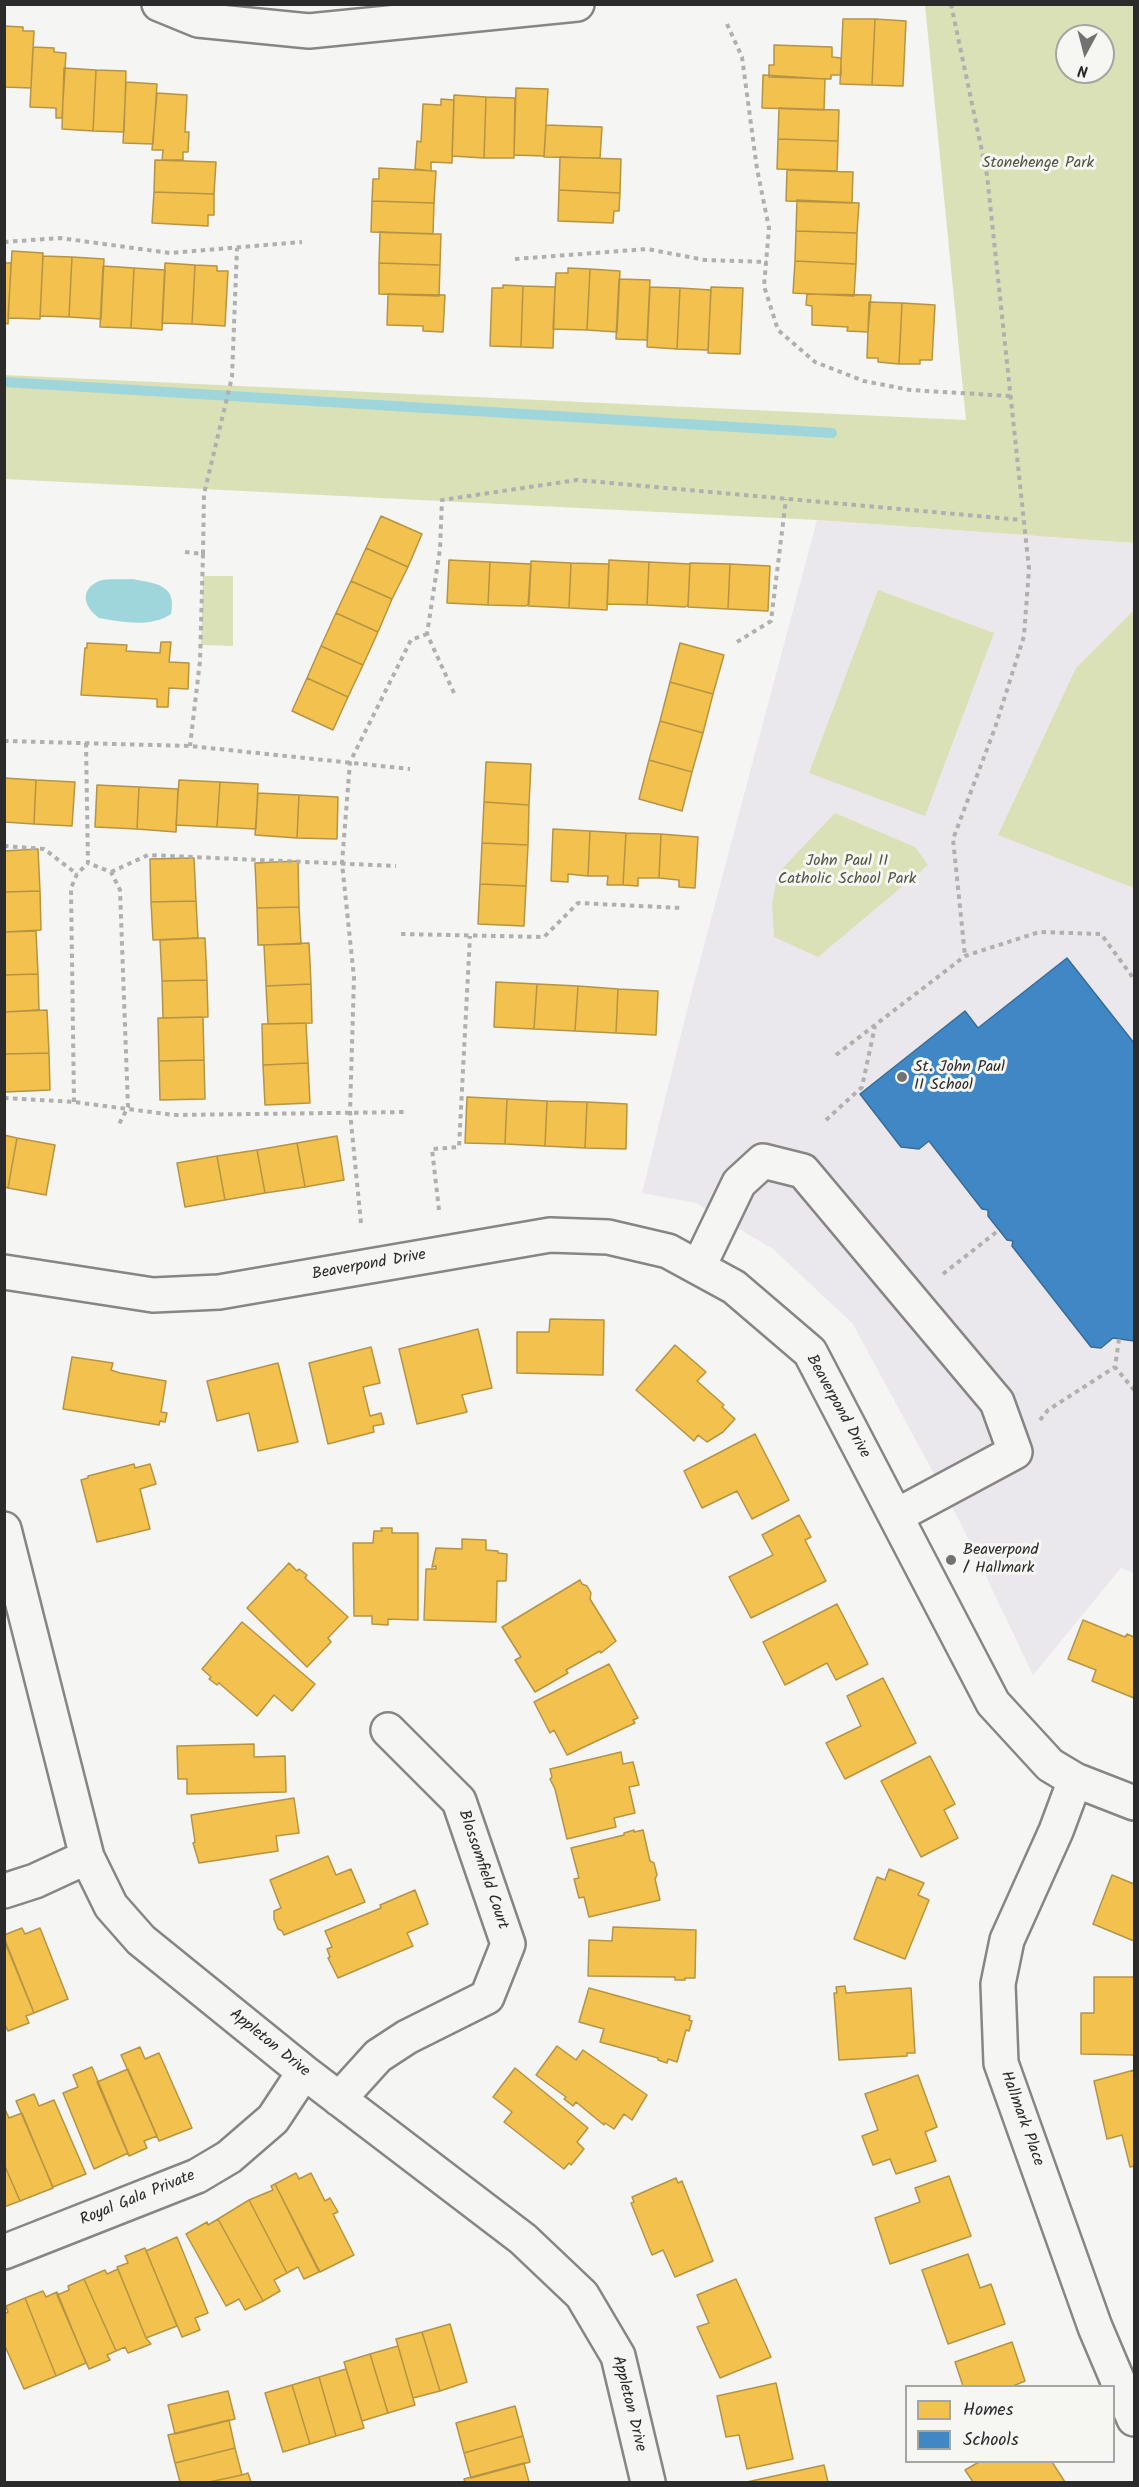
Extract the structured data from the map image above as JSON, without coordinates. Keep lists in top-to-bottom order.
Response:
{
  "streets": {
    "street": [
      "Beaverpond Drive",
      "Blossomfield Court",
      "Appleton Drive",
      "Hallmark Place",
      "Royal Gala Private"
    ]
  },
  "crossings": [
    ["Beaverpond Drive", "Hallmark Place"],
    ["Blossomfield Court", "Appleton Drive"],
    ["Appleton Drive", "Royal Gala Private"]
  ],
  "parks": ["Stonehenge Park", "John Paul II Catholic School Park"],
  "places": ["St. John Paul II School", "Beaverpond / Hallmark"],
  "legend": ["Homes", "Schools"],
  "north": "bottom"
}
